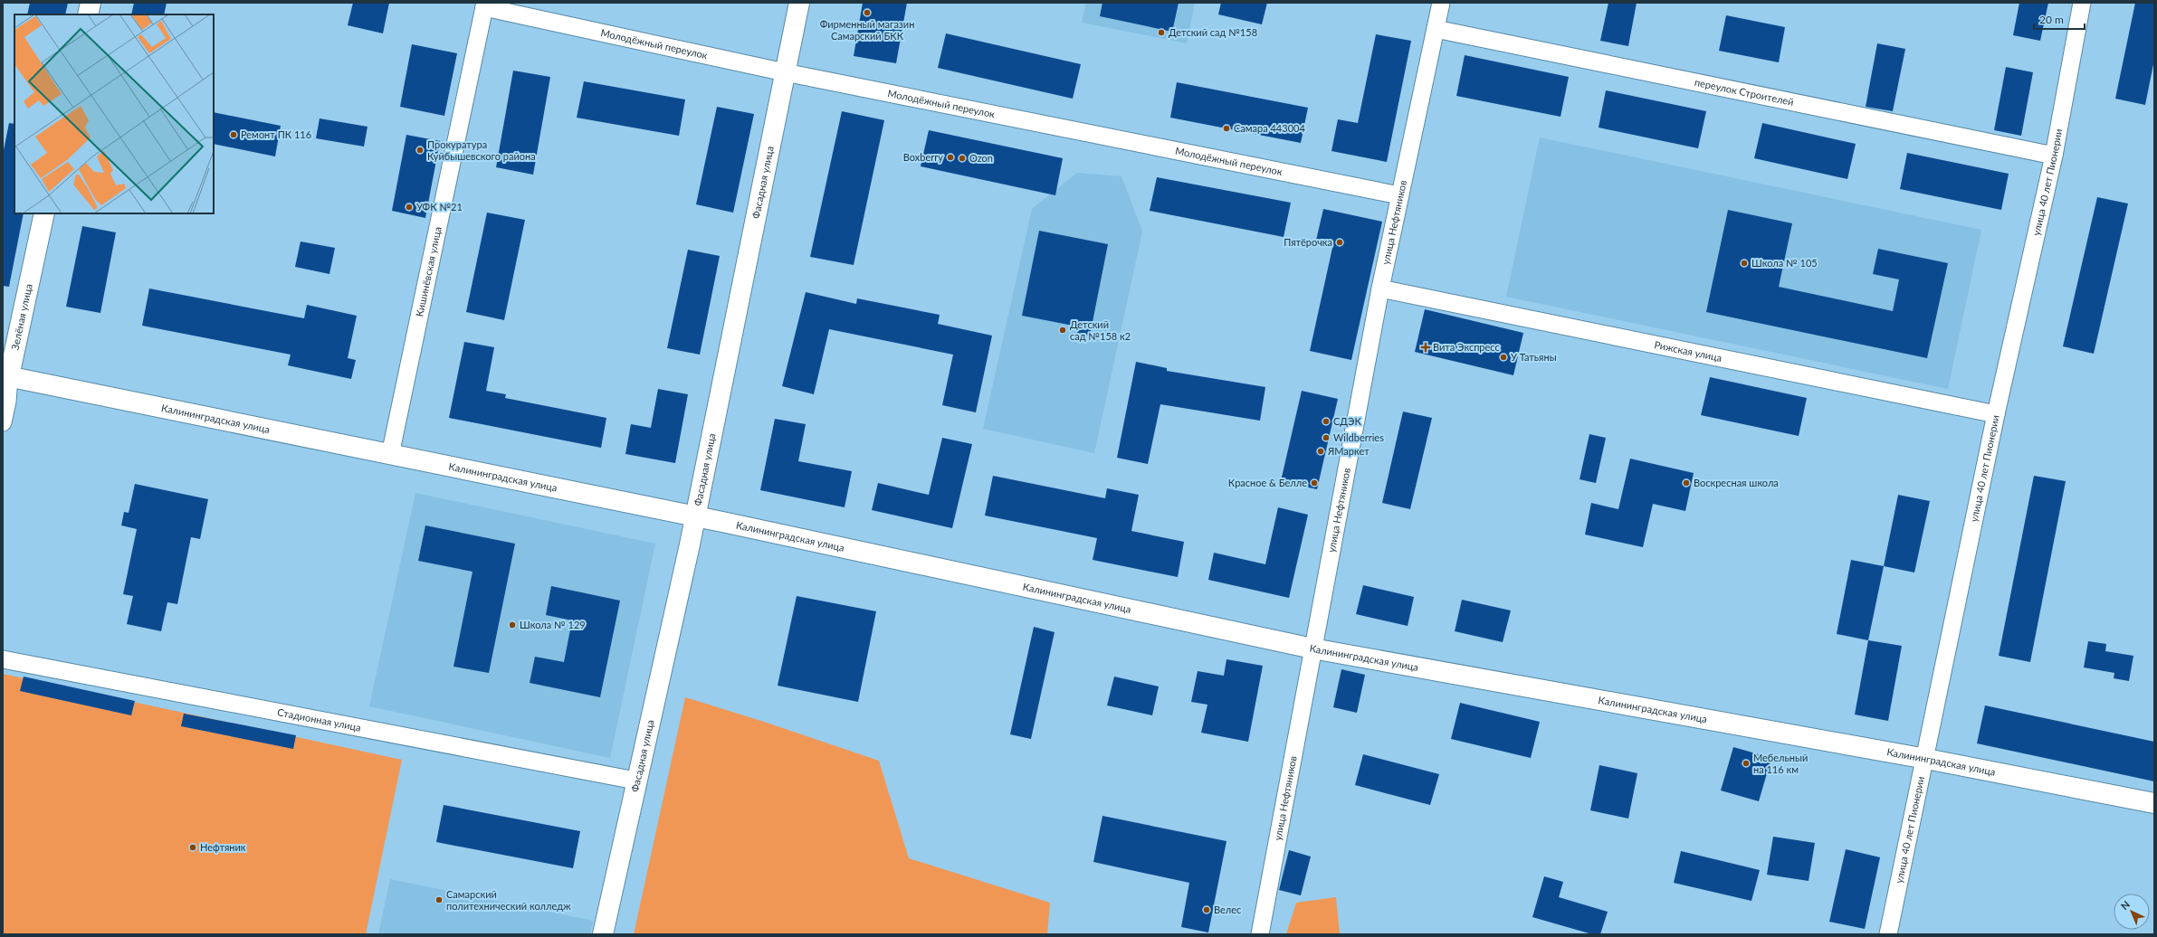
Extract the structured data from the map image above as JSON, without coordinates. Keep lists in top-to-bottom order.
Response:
{
  "streets": {
    "street": [
      "Молодёжный переулок",
      "переулок Строителей",
      "Фасадная улица",
      "улица 40 лет Пионерии",
      "улица Нефтяников",
      "Кишинёвская улица",
      "Зелёная улица",
      "Рижская улица",
      "Калининградская улица",
      "Стадионная улица"
    ]
  },
  "crossings": [
    ["Молодёжный переулок", "Фасадная улица"],
    ["Молодёжный переулок", "улица Нефтяников"],
    ["Молодёжный переулок", "Кишинёвская улица"],
    ["переулок Строителей", "улица 40 лет Пионерии"],
    ["переулок Строителей", "улица Нефтяников"],
    ["Фасадная улица", "Калининградская улица"],
    ["Фасадная улица", "Стадионная улица"],
    ["улица 40 лет Пионерии", "Рижская улица"],
    ["улица 40 лет Пионерии", "Калининградская улица"],
    ["улица Нефтяников", "Рижская улица"],
    ["улица Нефтяников", "Калининградская улица"],
    ["Кишинёвская улица", "Калининградская улица"],
    ["Зелёная улица", "Калининградская улица"]
  ],
  "places": {
    "other": [
      "Фирменный магазин Самарский БКК",
      "Детский сад №158",
      "Самара 443004",
      "Ремонт ПК 116",
      "Прокуратура Куйбышевского района",
      "Boxberry",
      "Ozon",
      "УФК №21",
      "Пятёрочка",
      "Школа № 105",
      "Детский сад №158 к2",
      "У Татьяны",
      "СДЭК",
      "Wildberries",
      "ЯМаркет",
      "Красное & Белле",
      "Воскресная школа",
      "Школа № 129",
      "Мебельный на 116 км",
      "Нефтяник",
      "Самарский политехнический колледж",
      "Велес"
    ],
    "health": ["Вита Экспресс"]
  },
  "scale_bar": "20 m",
  "north": "top left"
}
